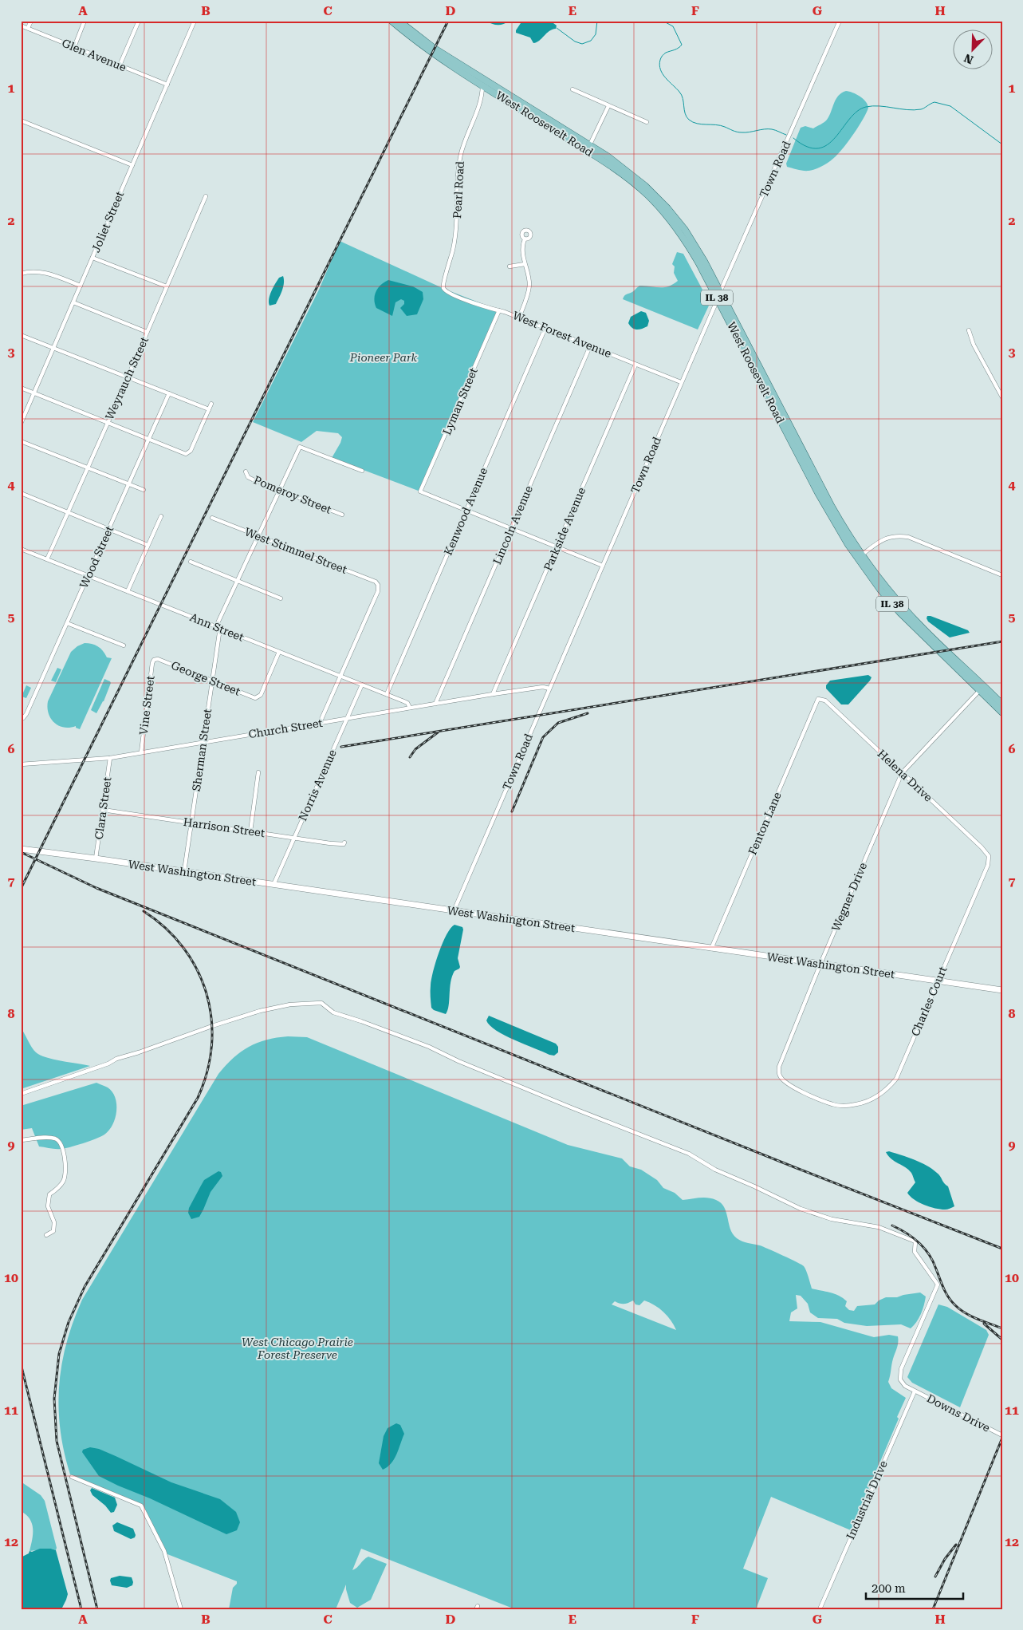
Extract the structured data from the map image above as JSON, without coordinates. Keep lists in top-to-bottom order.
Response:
{
  "streets": {
    "main road": ["West Roosevelt Road", "IL 38", "West Washington Street"],
    "street": [
      "Glen Avenue",
      "Town Road",
      "Pearl Road",
      "Joliet Street",
      "West Forest Avenue",
      "Weyrauch Street",
      "Lyman Street",
      "Pomeroy Street",
      "Kenwood Avenue",
      "Lincoln Avenue",
      "Parkside Avenue",
      "West Stimmel Street",
      "Wood Street",
      "Ann Street",
      "George Street",
      "Vine Street",
      "Church Street",
      "Sherman Street",
      "Helena Drive",
      "Norris Avenue",
      "Clara Street",
      "Fenton Lane",
      "Harrison Street",
      "Wegner Drive",
      "Charles Court",
      "Downs Drive",
      "Industrial Drive"
    ]
  },
  "crossings": [
    ["Glen Avenue", "Joliet Street"],
    ["West Roosevelt Road", "Town Road"],
    ["West Roosevelt Road", "Pearl Road"],
    ["West Roosevelt Road", "Wegner Drive"],
    ["Town Road", "West Forest Avenue"],
    ["Town Road", "Church Street"],
    ["Town Road", "West Washington Street"],
    ["Pearl Road", "West Forest Avenue"],
    ["West Forest Avenue", "Lyman Street"],
    ["West Forest Avenue", "Kenwood Avenue"],
    ["West Forest Avenue", "Lincoln Avenue"],
    ["West Forest Avenue", "Parkside Avenue"],
    ["Weyrauch Street", "Ann Street"],
    ["Lyman Street", "Kenwood Avenue"],
    ["Pomeroy Street", "Sherman Street"],
    ["Kenwood Avenue", "Ann Street"],
    ["Lincoln Avenue", "Church Street"],
    ["Parkside Avenue", "Church Street"],
    ["West Stimmel Street", "Ann Street"],
    ["West Stimmel Street", "Sherman Street"],
    ["Wood Street", "Ann Street"],
    ["Ann Street", "George Street"],
    ["Ann Street", "Church Street"],
    ["Ann Street", "Sherman Street"],
    ["Ann Street", "Norris Avenue"],
    ["George Street", "Vine Street"],
    ["George Street", "Sherman Street"],
    ["Vine Street", "Church Street"],
    ["Church Street", "Sherman Street"],
    ["Church Street", "Norris Avenue"],
    ["Church Street", "Clara Street"],
    ["Sherman Street", "Harrison Street"],
    ["Sherman Street", "West Washington Street"],
    ["Helena Drive", "Fenton Lane"],
    ["Helena Drive", "Wegner Drive"],
    ["Helena Drive", "Charles Court"],
    ["Norris Avenue", "Harrison Street"],
    ["Norris Avenue", "West Washington Street"],
    ["Clara Street", "Harrison Street"],
    ["Clara Street", "West Washington Street"],
    ["Fenton Lane", "West Washington Street"],
    ["West Washington Street", "Wegner Drive"],
    ["West Washington Street", "Charles Court"],
    ["Wegner Drive", "Charles Court"],
    ["Downs Drive", "Industrial Drive"]
  ],
  "parks": ["Pioneer Park", "West Chicago Prairie Forest Preserve"],
  "scale_bar": "200 m",
  "north": "bottom left",
  "grid": {
    "columns": [
      "A",
      "B",
      "C",
      "D",
      "E",
      "F",
      "G",
      "H"
    ],
    "rows": [
      "1",
      "2",
      "3",
      "4",
      "5",
      "6",
      "7",
      "8",
      "9",
      "10",
      "11",
      "12"
    ]
  }
}
